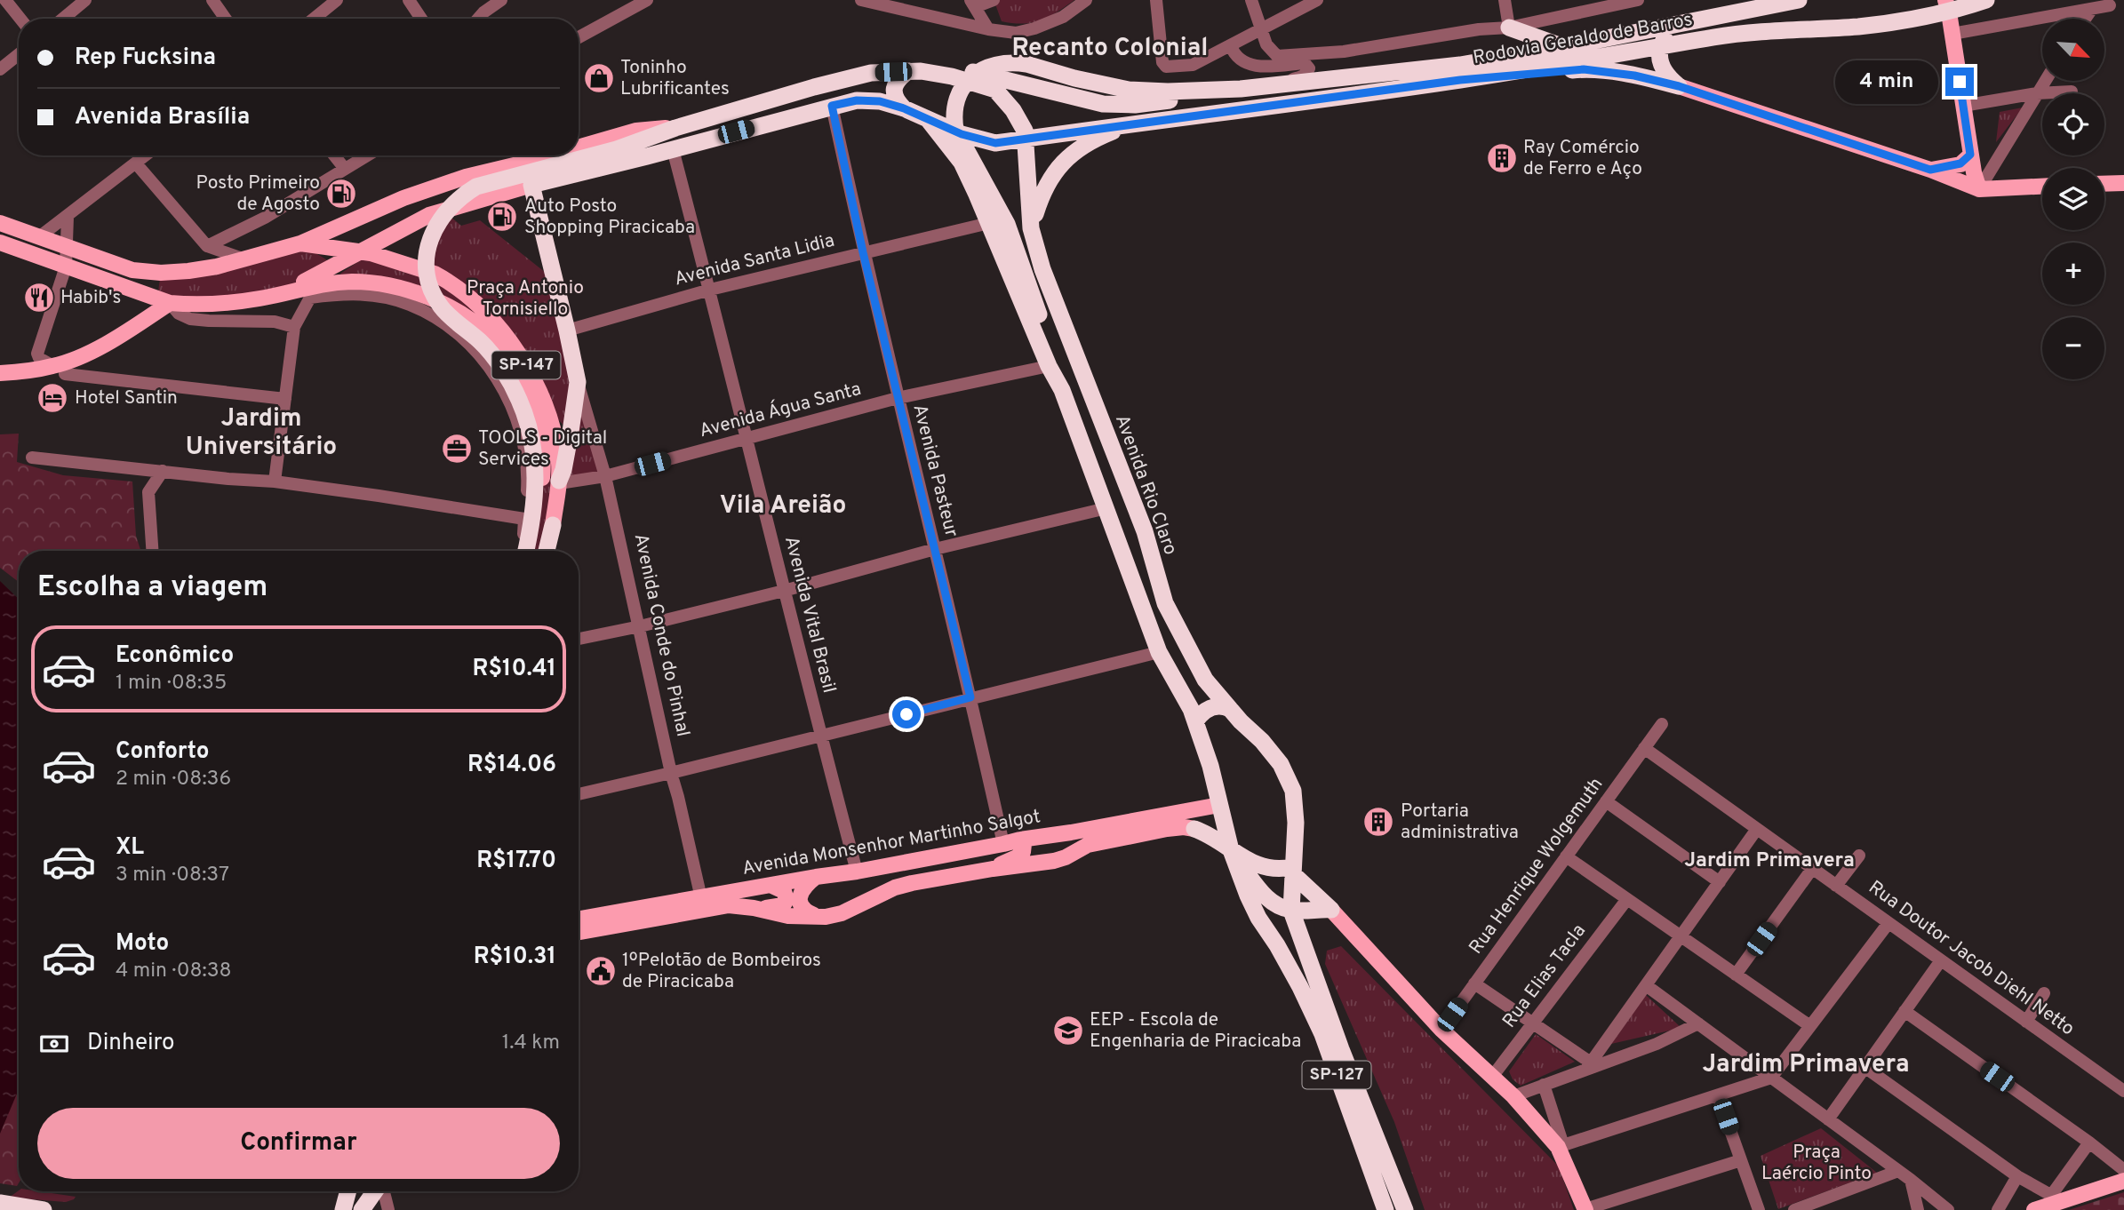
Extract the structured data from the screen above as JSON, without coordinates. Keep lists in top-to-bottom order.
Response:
{
  "streets": {
    "highway": [
      "Rodovia Geraldo de Barros",
      "SP-147",
      "Avenida Rio Claro",
      "Avenida Conde do Pinhal",
      "SP-127"
    ],
    "main road": ["Avenida Monsenhor Martinho Salgot"],
    "street": [
      "Avenida Santa Lidia",
      "Avenida Água Santa",
      "Avenida Pasteur",
      "Avenida Vital Brasil",
      "Rua Henrique Wolgemuth",
      "Rua Doutor Jacob Diehl Netto",
      "Rua Elias Tacla"
    ]
  },
  "crossings": [
    ["Avenida Santa Lidia", "Avenida Pasteur"],
    ["Avenida Santa Lidia", "Avenida Vital Brasil"],
    ["Avenida Santa Lidia", "Avenida Conde do Pinhal"],
    ["SP-147", "Avenida Água Santa"],
    ["SP-147", "Avenida Conde do Pinhal"],
    ["Avenida Água Santa", "Avenida Pasteur"],
    ["Avenida Água Santa", "Avenida Vital Brasil"],
    ["Avenida Água Santa", "Avenida Conde do Pinhal"],
    ["Avenida Pasteur", "Avenida Monsenhor Martinho Salgot"],
    ["Avenida Rio Claro", "SP-127"],
    ["Avenida Vital Brasil", "Avenida Monsenhor Martinho Salgot"],
    ["Avenida Conde do Pinhal", "Avenida Monsenhor Martinho Salgot"],
    ["Avenida Monsenhor Martinho Salgot", "SP-127"],
    ["Rua Henrique Wolgemuth", "Rua Doutor Jacob Diehl Netto"]
  ],
  "districts": [
    "Recanto Colonial",
    "Jardim Universitário",
    "Vila Areião",
    "Jardim Primavera",
    "Jardim Primavera"
  ],
  "parks": ["Praça Antonio Tornisiello", "Praça Laércio Pinto"],
  "places": {
    "shop": ["Toninho Lubrificantes"],
    "building": ["Ray Comércio de Ferro e Aço", "Portaria administrativa"],
    "fuel station": ["Posto Primeiro de Agosto", "Auto Posto Shopping Piracicaba"],
    "restaurant": ["Habib's"],
    "hotel": ["Hotel Santin"],
    "office": ["TOOLS - Digital Services"],
    "public building": ["1ºPelotão de Bombeiros de Piracicaba"],
    "school or university": ["EEP - Escola de Engenharia de Piracicaba"]
  },
  "north": "bottom right",
  "page": {
    "map_buttons": ["+", "−"],
    "banner": ["Rep Fucksina", "Avenida Brasília"],
    "bubble": "4 min",
    "heading": "Escolha a viagem",
    "list": [
      {
        "name": "Econômico",
        "note": "1 min · 08:35",
        "value": "R$10.41"
      },
      {
        "name": "Conforto",
        "note": "2 min · 08:36",
        "value": "R$14.06"
      },
      {
        "name": "XL",
        "note": "3 min · 08:37",
        "value": "R$17.70"
      },
      {
        "name": "Moto",
        "note": "4 min · 08:38",
        "value": "R$10.31"
      }
    ],
    "pay": ["Dinheiro", "1.4 km"],
    "buttons": "Confirmar"
  }
}
